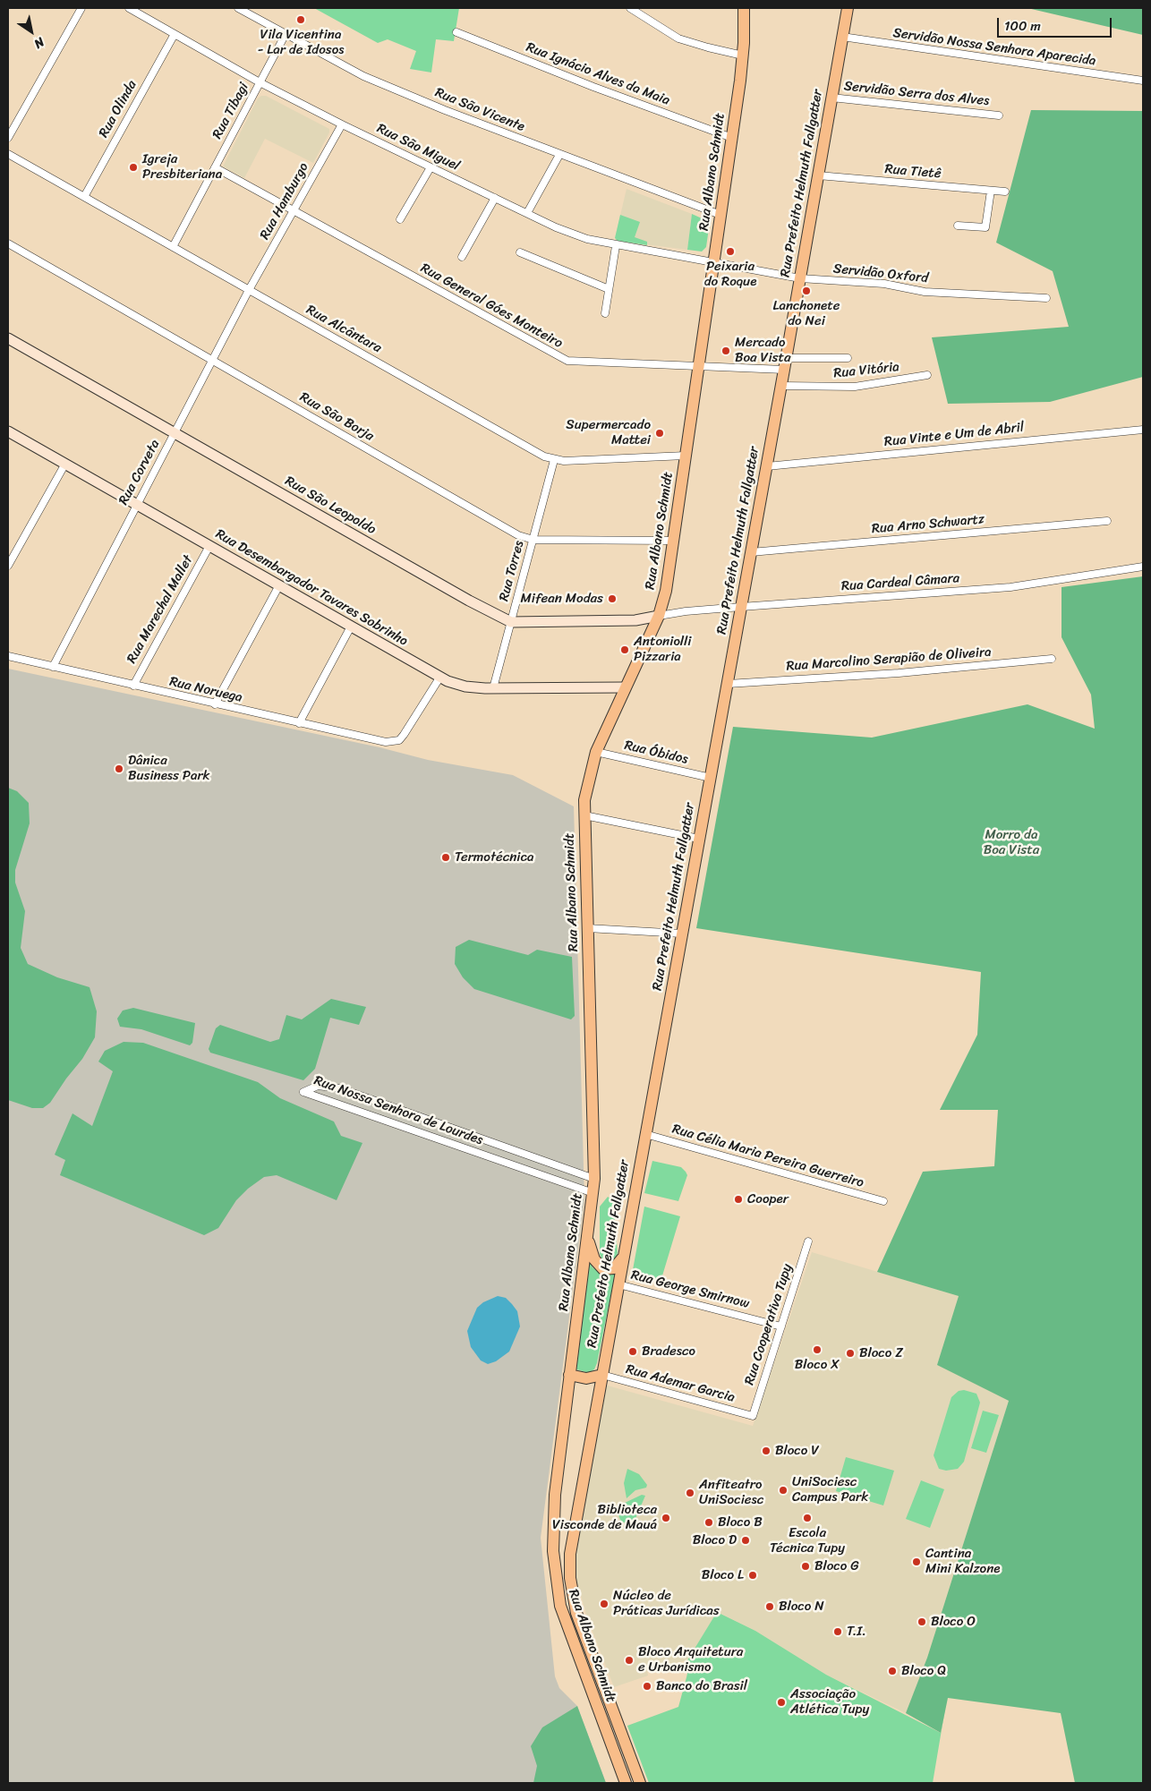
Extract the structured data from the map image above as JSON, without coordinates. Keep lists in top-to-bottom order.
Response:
{
  "streets": {
    "main road": ["Rua Albano Schmidt", "Rua Prefeito Helmuth Fallgatter"],
    "street": [
      "Servidão Nossa Senhora Aparecida",
      "Rua Ignácio Alves da Maia",
      "Servidão Serra dos Alves",
      "Rua Olinda",
      "Rua São Vicente",
      "Rua Tibagi",
      "Rua São Miguel",
      "Rua Tietê",
      "Rua Hamburgo",
      "Servidão Oxford",
      "Rua General Góes Monteiro",
      "Rua Alcântara",
      "Rua Vitória",
      "Rua São Borja",
      "Rua Vinte e Um de Abril",
      "Rua Corveta",
      "Rua São Leopoldo",
      "Rua Arno Schwartz",
      "Rua Torres",
      "Rua Cardeal Câmara",
      "Rua Desembargador Tavares Sobrinho",
      "Rua Marechal Mallet",
      "Rua Marcolino Serapião de Oliveira",
      "Rua Noruega",
      "Rua Óbidos",
      "Rua Nossa Senhora de Lourdes",
      "Rua Célia Maria Pereira Guerreiro",
      "Rua George Smirnow",
      "Rua Cooperativa Tupy",
      "Rua Ademar Garcia"
    ]
  },
  "crossings": [
    ["Servidão Nossa Senhora Aparecida", "Rua Prefeito Helmuth Fallgatter"],
    ["Rua Ignácio Alves da Maia", "Rua Albano Schmidt"],
    ["Servidão Serra dos Alves", "Rua Prefeito Helmuth Fallgatter"],
    ["Rua Olinda", "Rua São Miguel"],
    ["Rua Olinda", "Rua Alcântara"],
    ["Rua São Vicente", "Rua Tibagi"],
    ["Rua São Vicente", "Rua Albano Schmidt"],
    ["Rua Tibagi", "Rua São Miguel"],
    ["Rua Tibagi", "Rua General Góes Monteiro"],
    ["Rua Tibagi", "Rua Alcântara"],
    ["Rua São Miguel", "Rua Albano Schmidt"],
    ["Rua São Miguel", "Rua Hamburgo"],
    ["Rua São Miguel", "Servidão Oxford"],
    ["Rua Albano Schmidt", "Servidão Oxford"],
    ["Rua Albano Schmidt", "Rua General Góes Monteiro"],
    ["Rua Albano Schmidt", "Rua Alcântara"],
    ["Rua Albano Schmidt", "Rua São Borja"],
    ["Rua Albano Schmidt", "Rua São Leopoldo"],
    ["Rua Albano Schmidt", "Rua Cardeal Câmara"],
    ["Rua Albano Schmidt", "Rua Desembargador Tavares Sobrinho"],
    ["Rua Albano Schmidt", "Rua Óbidos"],
    ["Rua Albano Schmidt", "Rua Nossa Senhora de Lourdes"],
    ["Rua Tietê", "Rua Prefeito Helmuth Fallgatter"],
    ["Rua Prefeito Helmuth Fallgatter", "Servidão Oxford"],
    ["Rua Prefeito Helmuth Fallgatter", "Rua General Góes Monteiro"],
    ["Rua Prefeito Helmuth Fallgatter", "Rua Vitória"],
    ["Rua Prefeito Helmuth Fallgatter", "Rua Vinte e Um de Abril"],
    ["Rua Prefeito Helmuth Fallgatter", "Rua Arno Schwartz"],
    ["Rua Prefeito Helmuth Fallgatter", "Rua Cardeal Câmara"],
    ["Rua Prefeito Helmuth Fallgatter", "Rua Marcolino Serapião de Oliveira"],
    ["Rua Prefeito Helmuth Fallgatter", "Rua Óbidos"],
    ["Rua Prefeito Helmuth Fallgatter", "Rua Célia Maria Pereira Guerreiro"],
    ["Rua Prefeito Helmuth Fallgatter", "Rua George Smirnow"],
    ["Rua Prefeito Helmuth Fallgatter", "Rua Ademar Garcia"],
    ["Rua Hamburgo", "Rua General Góes Monteiro"],
    ["Rua Hamburgo", "Rua Alcântara"],
    ["Rua Hamburgo", "Rua Corveta"],
    ["Rua Alcântara", "Rua Corveta"],
    ["Rua Alcântara", "Rua Torres"],
    ["Rua São Borja", "Rua Corveta"],
    ["Rua São Borja", "Rua Torres"],
    ["Rua Corveta", "Rua São Leopoldo"],
    ["Rua Corveta", "Rua Desembargador Tavares Sobrinho"],
    ["Rua Corveta", "Rua Noruega"],
    ["Rua São Leopoldo", "Rua Torres"],
    ["Rua São Leopoldo", "Rua Cardeal Câmara"],
    ["Rua Torres", "Rua Desembargador Tavares Sobrinho"],
    ["Rua Desembargador Tavares Sobrinho", "Rua Marechal Mallet"],
    ["Rua Desembargador Tavares Sobrinho", "Rua Noruega"],
    ["Rua Marechal Mallet", "Rua Noruega"],
    ["Rua George Smirnow", "Rua Cooperativa Tupy"],
    ["Rua Cooperativa Tupy", "Rua Ademar Garcia"]
  ],
  "parks": ["Morro da Boa Vista"],
  "places": [
    "Vila Vicentina - Lar de Idosos",
    "Igreja Presbiteriana",
    "Peixaria do Roque",
    "Lanchonete do Nei",
    "Mercado Boa Vista",
    "Supermercado Mattei",
    "Mifean Modas",
    "Antoniolli Pizzaria",
    "Dânica Business Park",
    "Termotécnica",
    "Cooper",
    "Bloco X",
    "Bradesco",
    "Bloco Z",
    "Bloco V",
    "UniSociesc Campus Park",
    "Anfiteatro UniSociesc",
    "Biblioteca Visconde de Mauá",
    "Escola Técnica Tupy",
    "Bloco B",
    "Bloco D",
    "Cantina Mini Kalzone",
    "Bloco G",
    "Bloco L",
    "Núcleo de Práticas Jurídicas",
    "Bloco N",
    "Bloco O",
    "T.I.",
    "Bloco Arquitetura e Urbanismo",
    "Bloco Q",
    "Banco do Brasil",
    "Associação Atlética Tupy"
  ],
  "scale_bar": "100 m",
  "north": "bottom right"
}
